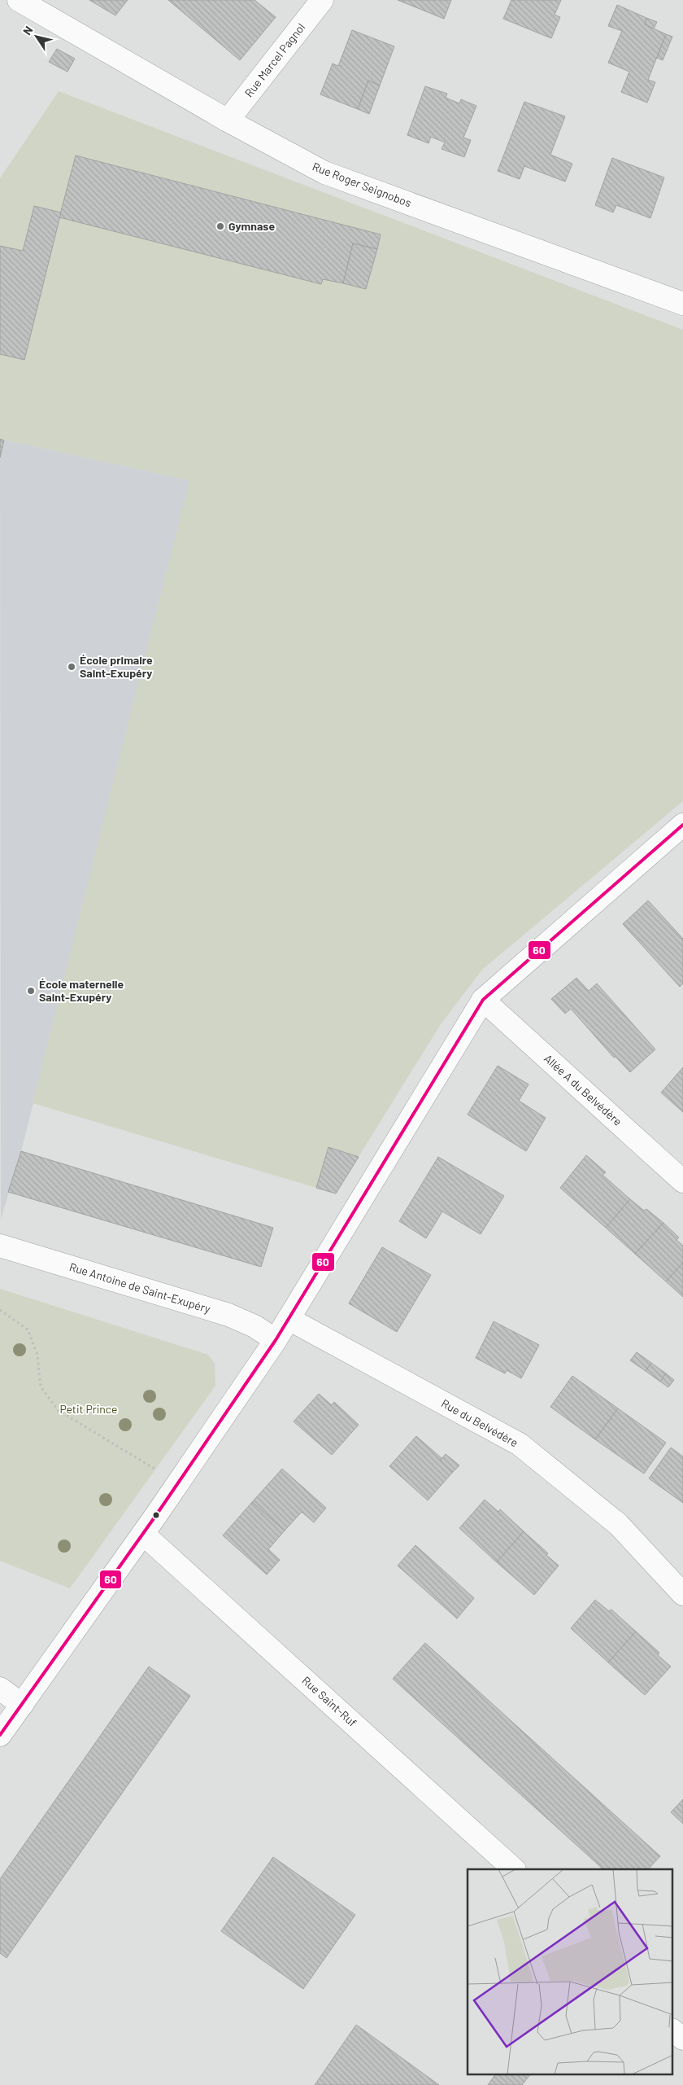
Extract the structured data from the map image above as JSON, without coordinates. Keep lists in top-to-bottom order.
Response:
{
  "streets": {
    "street": [
      "Rue Marcel Pagnol",
      "Rue Roger Seignobos",
      "Allée A du Belvédère",
      "Rue Antoine de Saint-Exupéry",
      "Rue du Belvédère",
      "Rue Saint-Ruf"
    ]
  },
  "crossings": [
    ["Rue Marcel Pagnol", "Rue Roger Seignobos"]
  ],
  "parks": ["Petit Prince"],
  "places": ["Gymnase", "École primaire Saint-Exupéry", "École maternelle Saint-Exupéry"],
  "lines": ["transit line 60"],
  "north": "top left"
}
